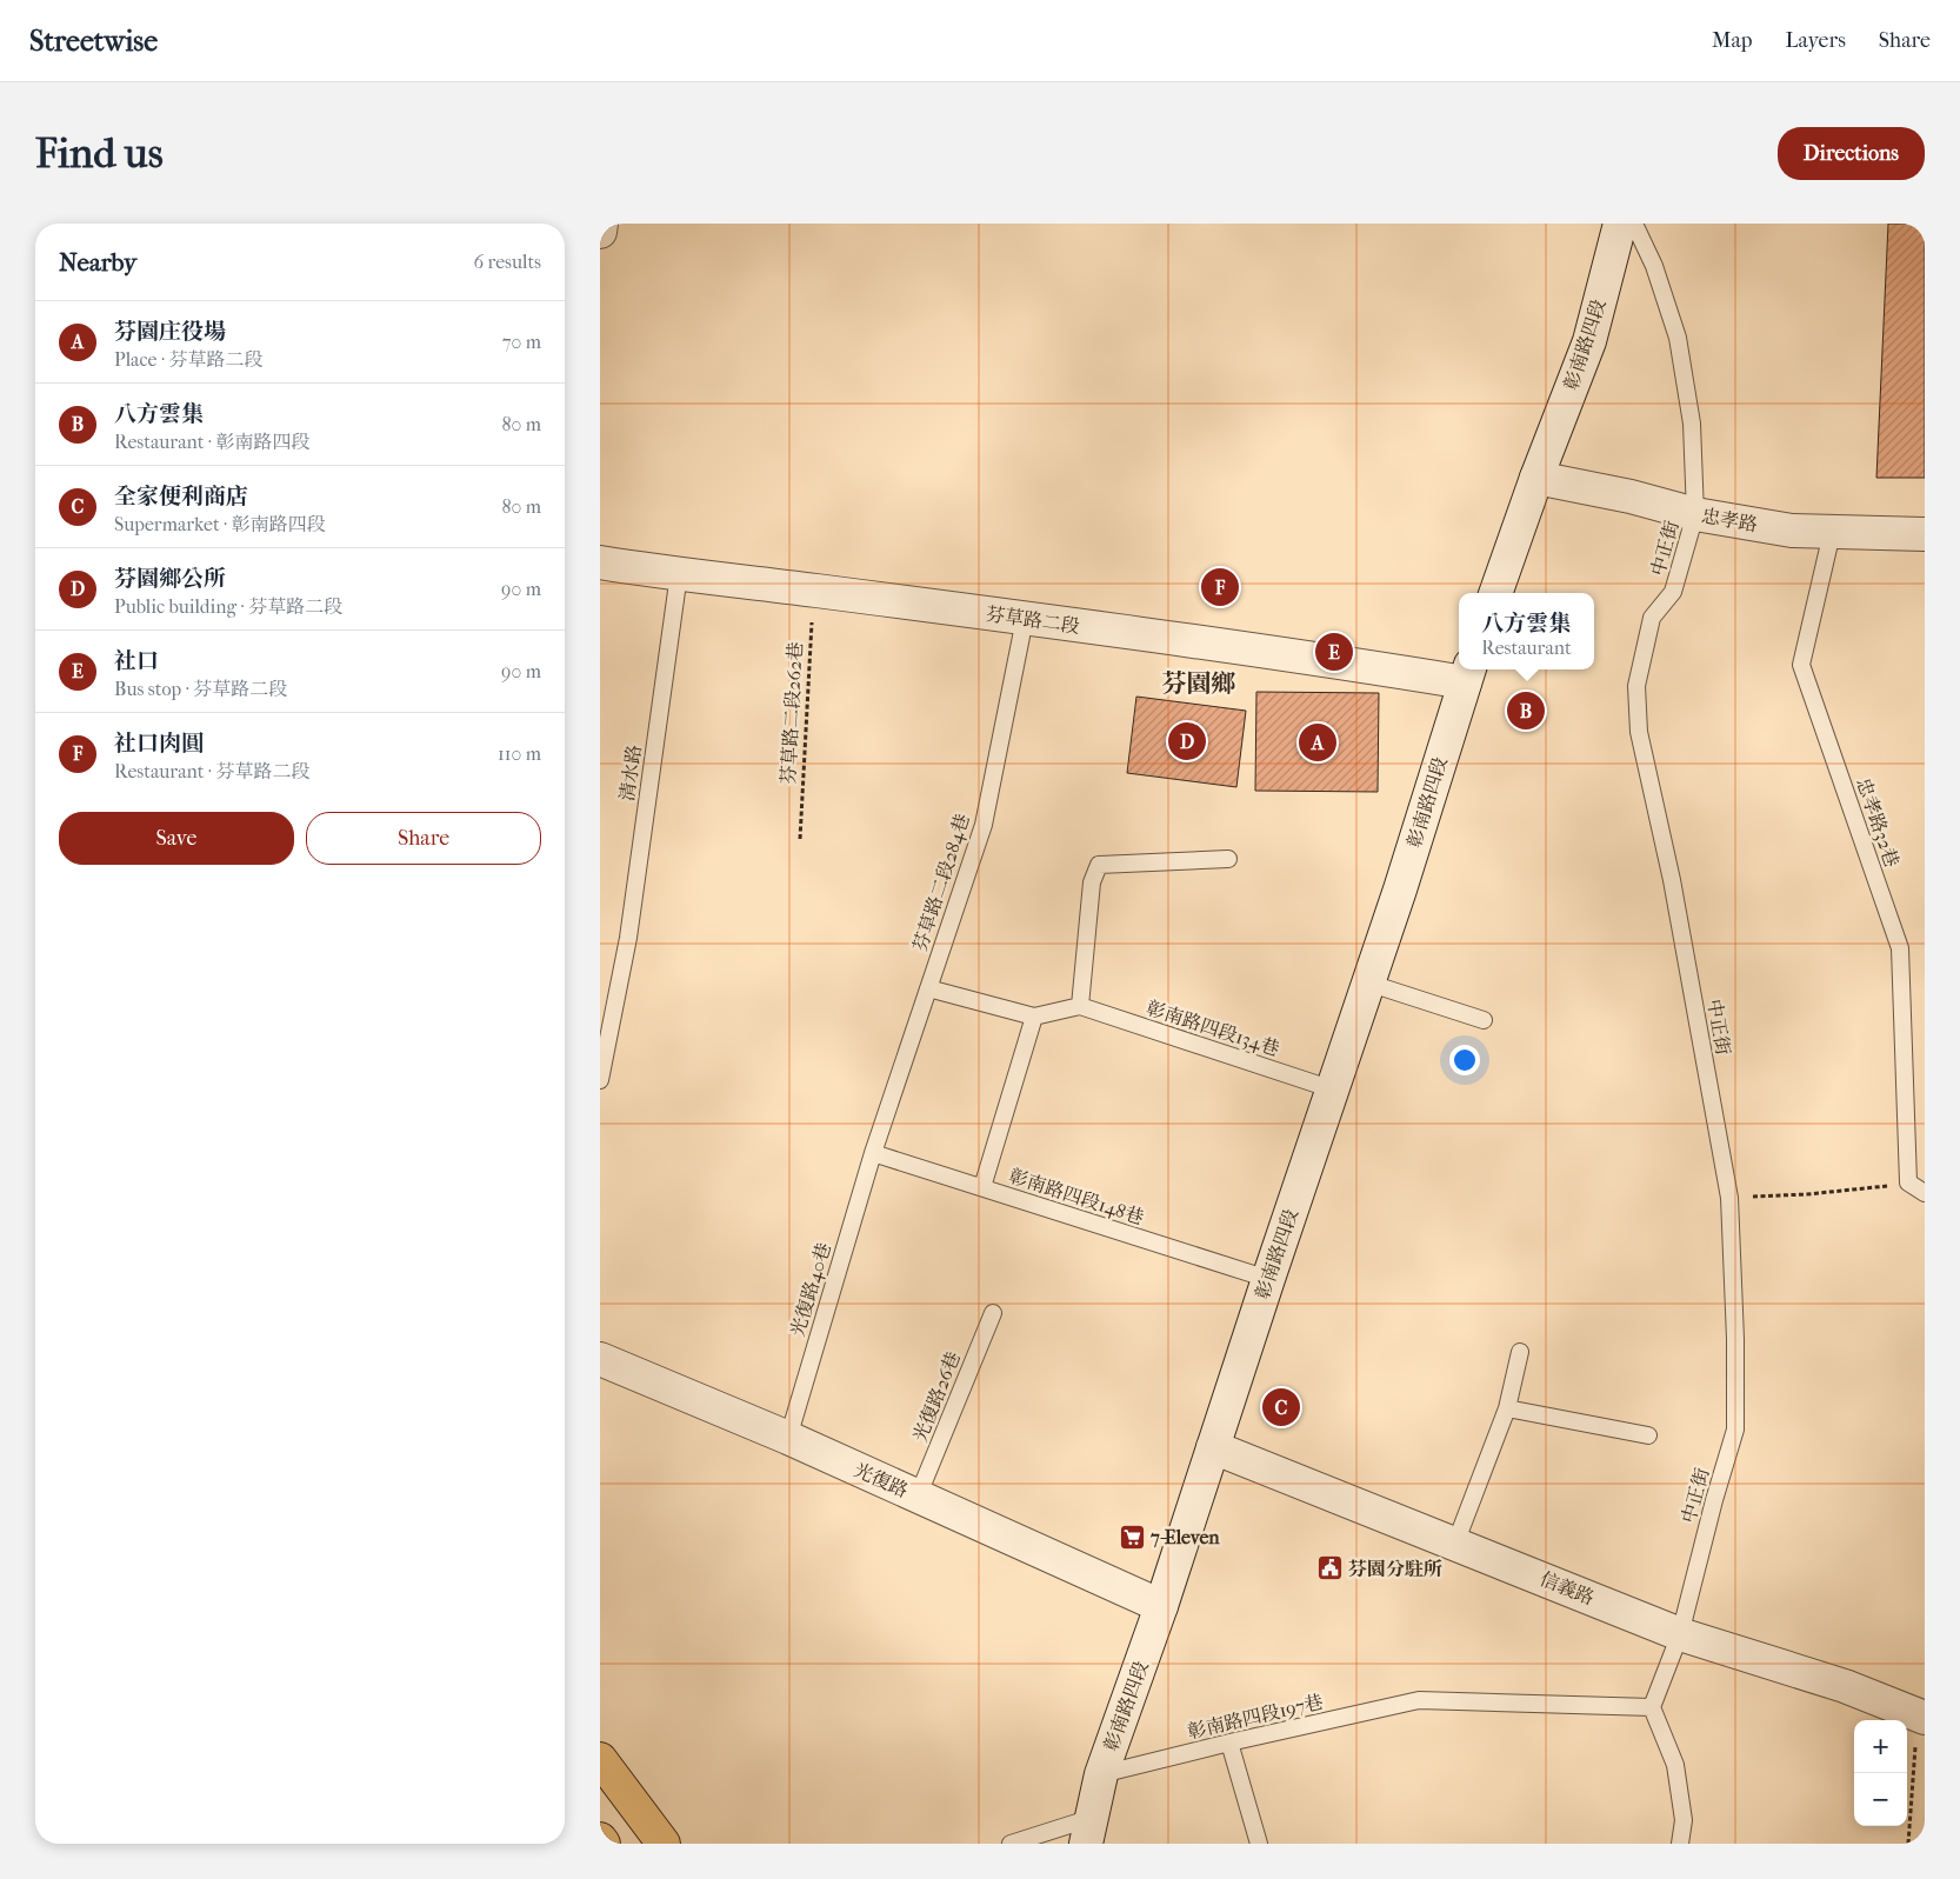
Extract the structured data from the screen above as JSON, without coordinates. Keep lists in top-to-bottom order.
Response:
{
  "streets": {
    "street": [
      "彰南路四段",
      "忠孝路",
      "芬草路二段",
      "光復路",
      "信義路"
    ],
    "lane": [
      "中正街",
      "清水路",
      "忠孝路32巷",
      "芬草路二段284巷",
      "彰南路四段134巷",
      "彰南路四段148巷",
      "光復路40巷",
      "光復路26巷",
      "彰南路四段197巷"
    ],
    "path": ["芬草路二段262巷"]
  },
  "crossings": [
    ["彰南路四段", "忠孝路"],
    ["彰南路四段", "芬草路二段"],
    ["彰南路四段", "彰南路四段134巷"],
    ["彰南路四段", "彰南路四段148巷"],
    ["彰南路四段", "光復路"],
    ["彰南路四段", "信義路"],
    ["彰南路四段", "彰南路四段197巷"],
    ["忠孝路", "中正街"],
    ["忠孝路", "忠孝路32巷"],
    ["中正街", "信義路"],
    ["中正街", "彰南路四段197巷"],
    ["芬草路二段", "芬草路二段262巷"],
    ["芬草路二段", "清水路"],
    ["芬草路二段", "芬草路二段284巷"],
    ["芬草路二段284巷", "彰南路四段148巷"],
    ["芬草路二段284巷", "光復路40巷"],
    ["彰南路四段148巷", "光復路40巷"],
    ["光復路40巷", "光復路"],
    ["光復路26巷", "光復路"]
  ],
  "districts": ["芬園鄉"],
  "places": {
    "supermarket": ["7-Eleven"],
    "public building": ["芬園分駐所"]
  },
  "page": {
    "header": "Streetwise",
    "nav": ["Map", "Layers", "Share"],
    "buttons": [
      "Directions",
      ["Save", "Share"]
    ],
    "title": "Find us",
    "heading": ["Nearby", "6 results"],
    "list": [
      {
        "mark": "A",
        "name": "芬園庄役場",
        "note": "Place · 芬草路二段",
        "value": "70 m"
      },
      {
        "mark": "B",
        "name": "八方雲集",
        "note": "Restaurant · 彰南路四段",
        "value": "80 m"
      },
      {
        "mark": "C",
        "name": "全家便利商店",
        "note": "Supermarket · 彰南路四段",
        "value": "80 m"
      },
      {
        "mark": "D",
        "name": "芬園鄉公所",
        "note": "Public building · 芬草路二段",
        "value": "90 m"
      },
      {
        "mark": "E",
        "name": "社口",
        "note": "Bus stop · 芬草路二段",
        "value": "90 m"
      },
      {
        "mark": "F",
        "name": "社口肉圓",
        "note": "Restaurant · 芬草路二段",
        "value": "110 m"
      }
    ],
    "pins": [
      "F",
      "E",
      "B",
      "D",
      "A",
      "C"
    ],
    "popup": ["八方雲集", "Restaurant"],
    "map_buttons": ["+", "−"]
  }
}
